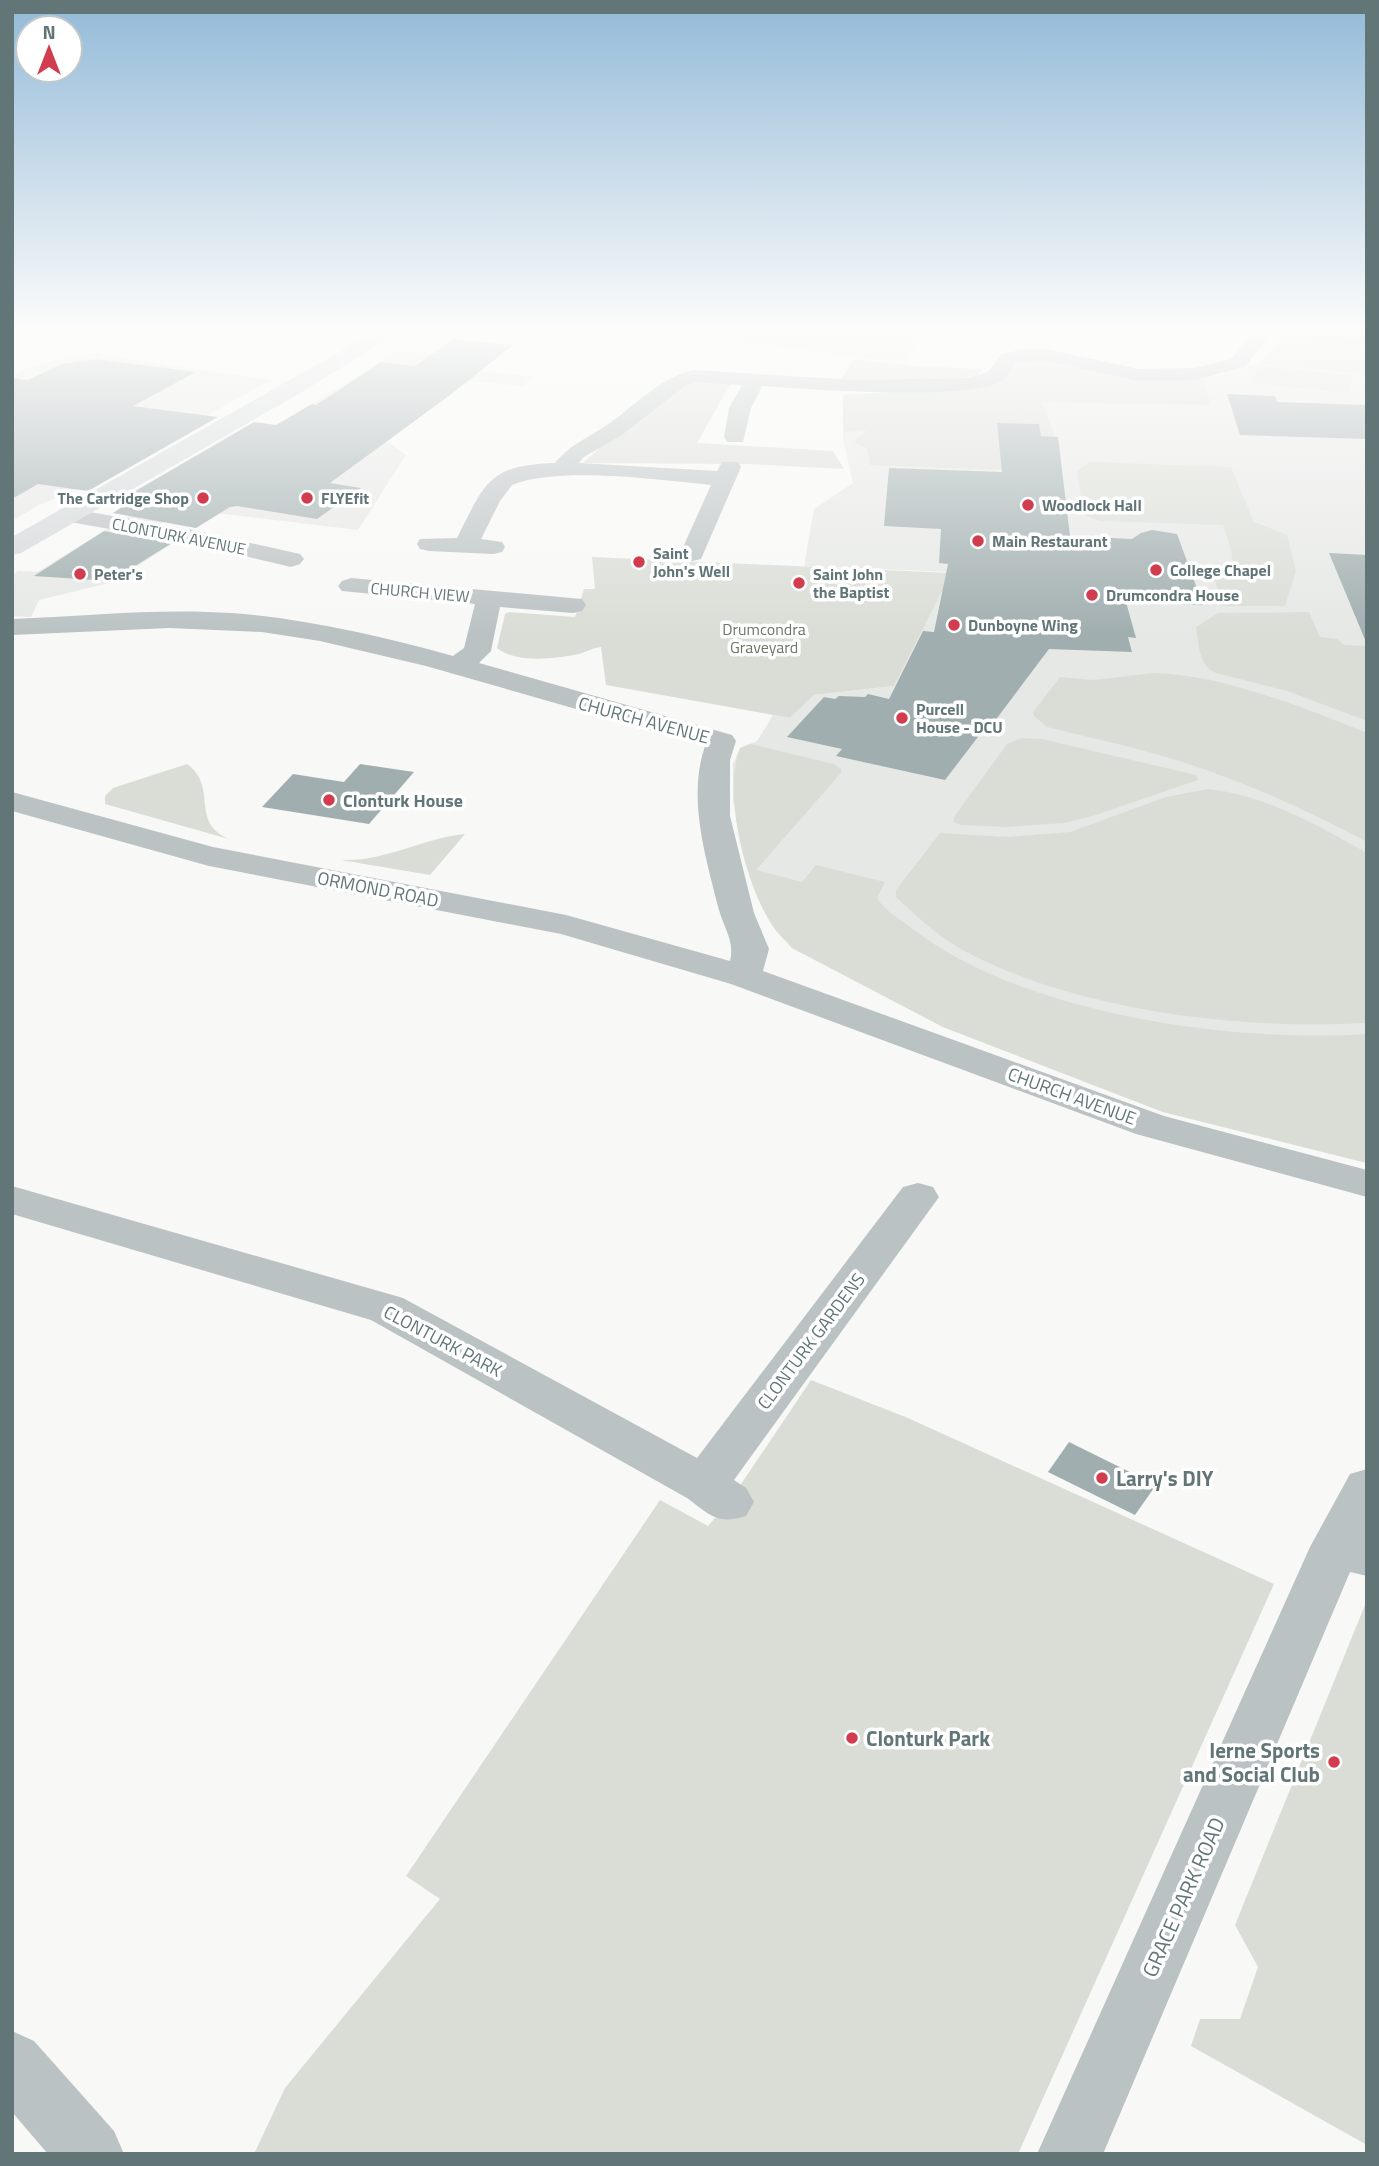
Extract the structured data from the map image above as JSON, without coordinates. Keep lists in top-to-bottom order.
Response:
{
  "streets": {
    "street": [
      "CLONTURK AVENUE",
      "CHURCH VIEW",
      "CHURCH AVENUE",
      "ORMOND ROAD",
      "CLONTURK PARK",
      "CLONTURK GARDENS",
      "GRACE PARK ROAD"
    ]
  },
  "crossings": [
    ["CHURCH VIEW", "CHURCH AVENUE"],
    ["CHURCH AVENUE", "ORMOND ROAD"],
    ["CLONTURK PARK", "CLONTURK GARDENS"]
  ],
  "parks": ["Drumcondra Graveyard"],
  "places": [
    "The Cartridge Shop",
    "FLYEfit",
    "Woodlock Hall",
    "Main Restaurant",
    "Saint John's Well",
    "College Chapel",
    "Peter's",
    "Saint John the Baptist",
    "Drumcondra House",
    "Dunboyne Wing",
    "Purcell House - DCU",
    "Clonturk House",
    "Larry's DIY",
    "Clonturk Park",
    "Ierne Sports and Social Club"
  ],
  "north": "top"
}
